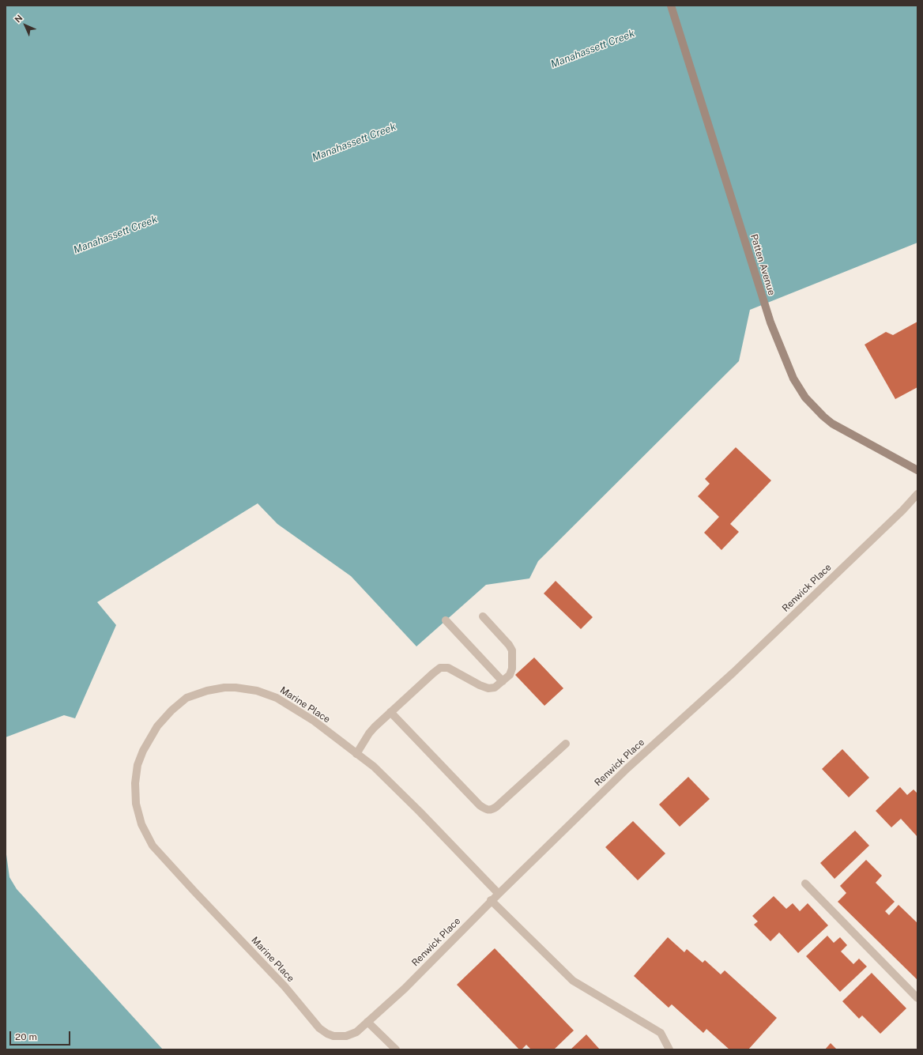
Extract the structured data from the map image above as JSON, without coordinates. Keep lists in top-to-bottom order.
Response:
{
  "streets": {
    "street": ["Patten Avenue", "Renwick Place", "Marine Place"]
  },
  "crossings": [
    ["Renwick Place", "Marine Place"]
  ],
  "water": ["Manahassett Creek"],
  "scale_bar": "20 m",
  "north": "top left"
}
